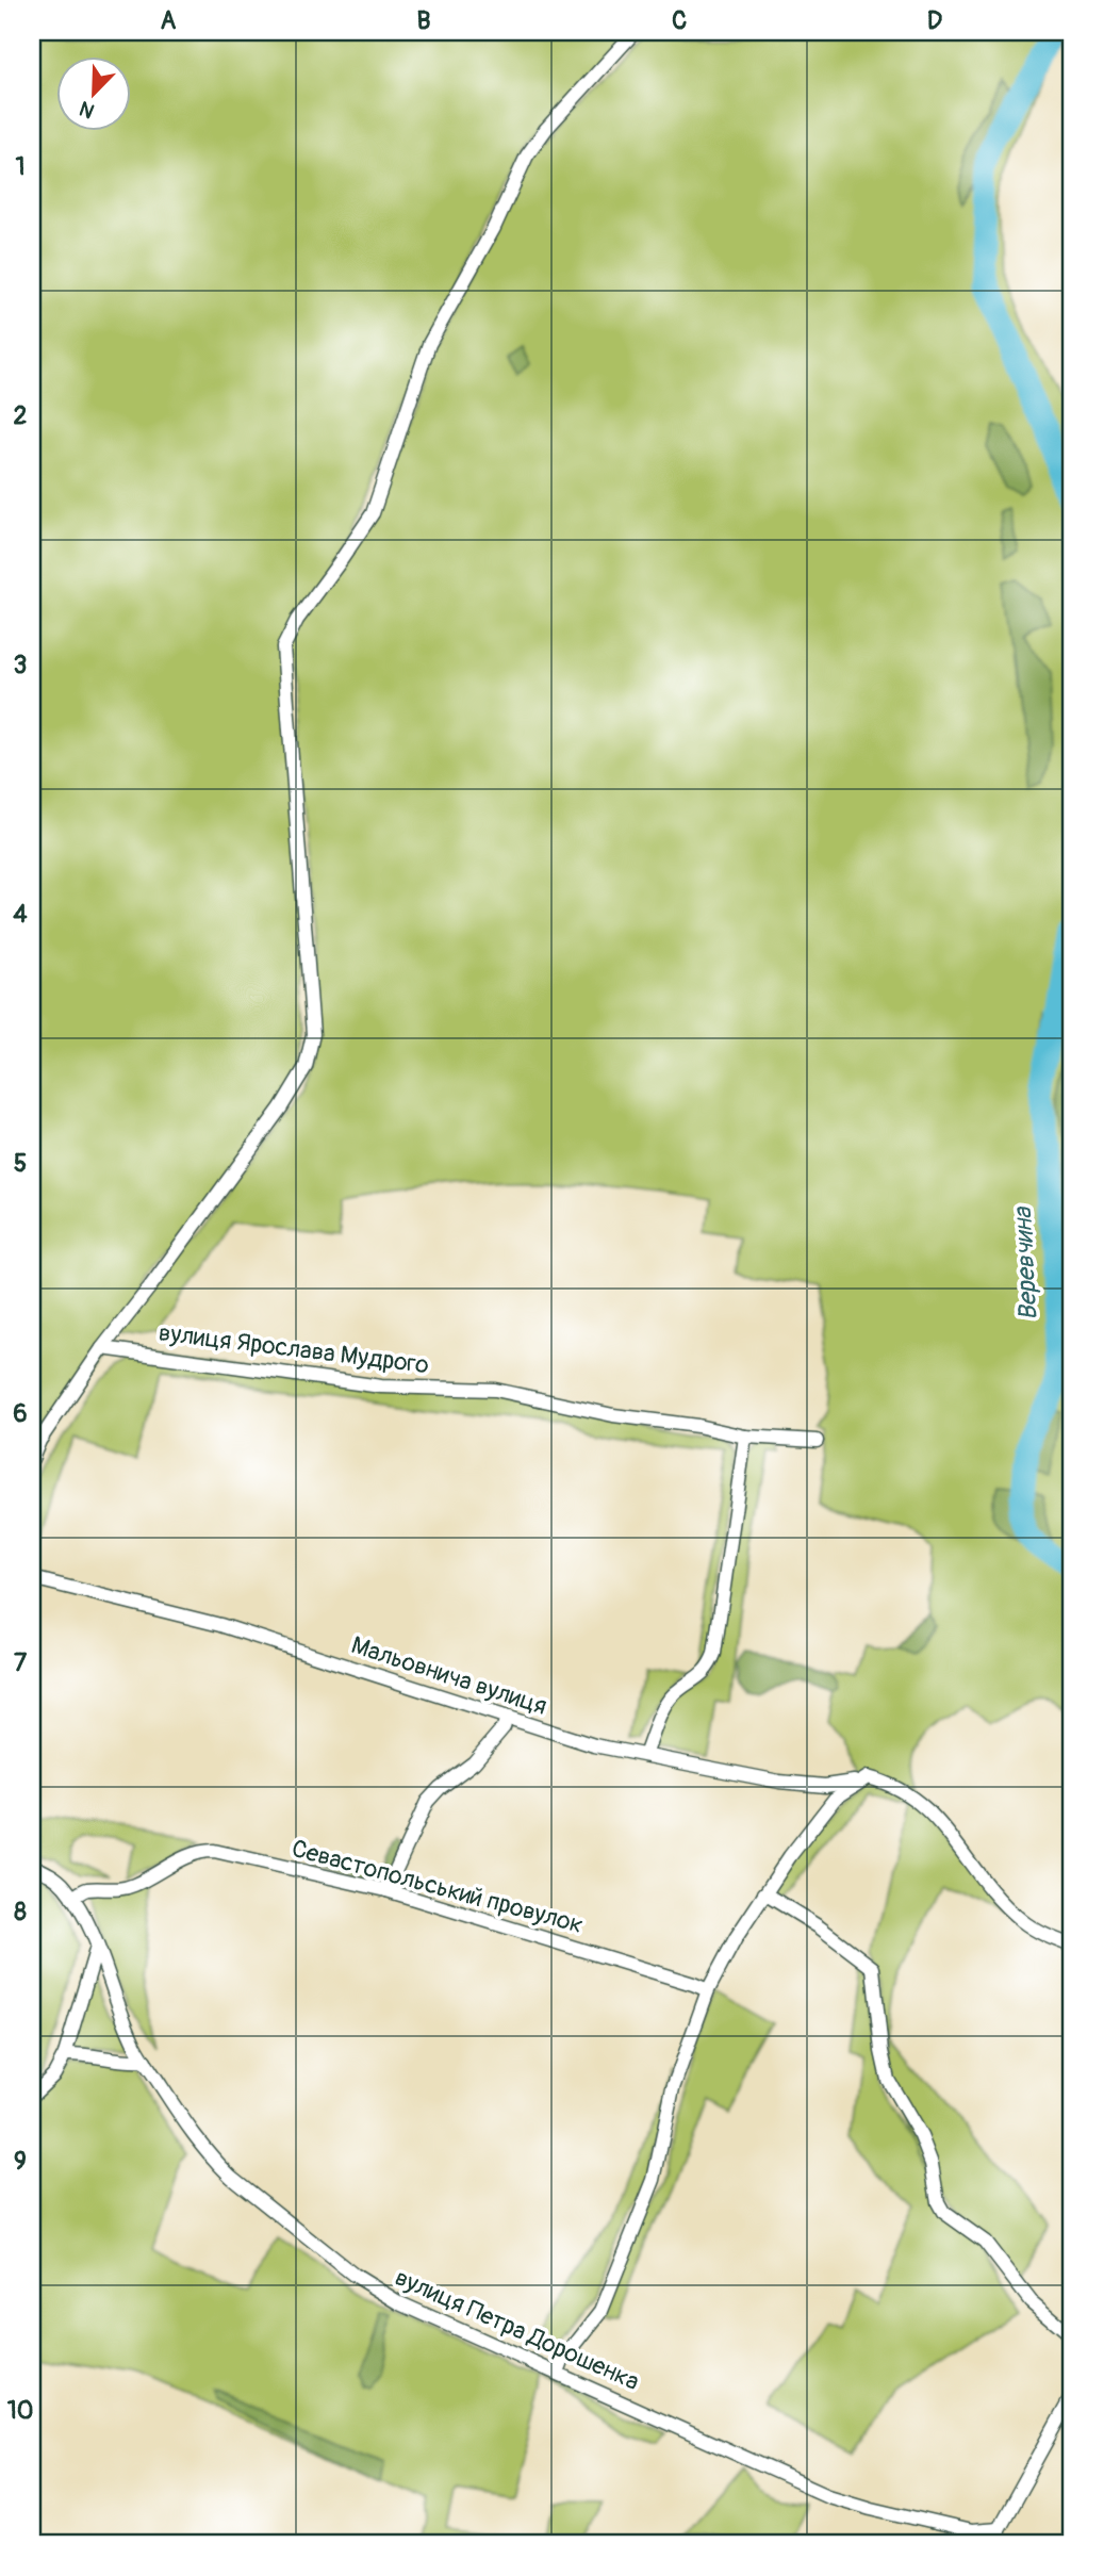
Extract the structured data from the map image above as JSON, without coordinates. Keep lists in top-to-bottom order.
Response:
{
  "streets": {
    "street": [
      "вулиця Ярослава Мудрого",
      "Мальовнича вулиця",
      "Севастопольський провулок",
      "вулиця Петра Дорошенка"
    ]
  },
  "crossings": [
    ["Севастопольський провулок", "вулиця Петра Дорошенка"]
  ],
  "water": ["Веревчина"],
  "north": "bottom left",
  "grid": {
    "columns": [
      "A",
      "B",
      "C",
      "D"
    ],
    "rows": [
      "1",
      "2",
      "3",
      "4",
      "5",
      "6",
      "7",
      "8",
      "9",
      "10"
    ]
  }
}
